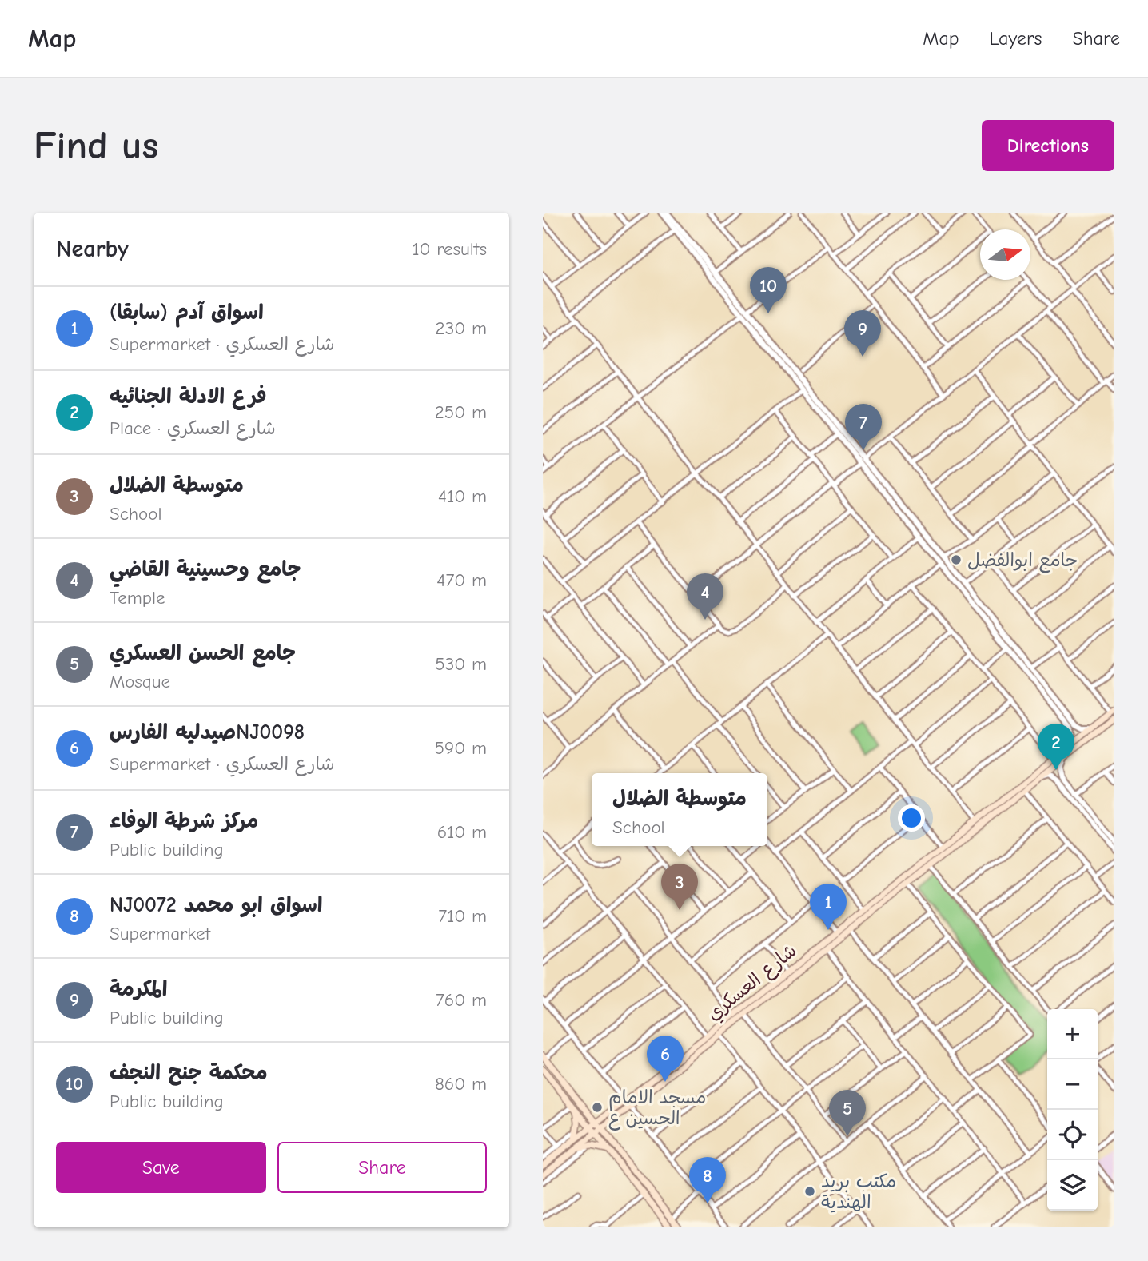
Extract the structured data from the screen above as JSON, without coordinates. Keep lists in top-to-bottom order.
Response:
{
  "streets": {
    "main road": ["شارع العسكري"]
  },
  "places": ["جامع ابوالفضل", "مسجد الامام الحسين ع", "مكتب بريد الهندية"],
  "north": "right",
  "page": {
    "header": "Map",
    "nav": ["Map", "Layers", "Share"],
    "buttons": [
      "Directions",
      ["Save", "Share"]
    ],
    "title": "Find us",
    "heading": ["Nearby", "10 results"],
    "pins": [
      "10",
      "9",
      "7",
      "4",
      "2",
      "3",
      "1",
      "6",
      "5",
      "8"
    ],
    "list": [
      {
        "mark": "1",
        "name": "اسواق آدم (سابقا)",
        "note": "Supermarket · شارع العسكري",
        "value": "230 m"
      },
      {
        "mark": "2",
        "name": "فرع الادلة الجنائيه",
        "note": "Place · شارع العسكري",
        "value": "250 m"
      },
      {
        "mark": "3",
        "name": "متوسطة الضلال",
        "note": "School",
        "value": "410 m"
      },
      {
        "mark": "4",
        "name": "جامع وحسينية القاضي",
        "note": "Temple",
        "value": "470 m"
      },
      {
        "mark": "5",
        "name": "جامع الحسن العسكري",
        "note": "Mosque",
        "value": "530 m"
      },
      {
        "mark": "6",
        "name": "صيدليه الفارسNJ0098",
        "note": "Supermarket · شارع العسكري",
        "value": "590 m"
      },
      {
        "mark": "7",
        "name": "مركز شرطة الوفاء",
        "note": "Public building",
        "value": "610 m"
      },
      {
        "mark": "8",
        "name": "NJ0072 اسواق ابو محمد",
        "note": "Supermarket",
        "value": "710 m"
      },
      {
        "mark": "9",
        "name": "المكرمة",
        "note": "Public building",
        "value": "760 m"
      },
      {
        "mark": "10",
        "name": "محكمة جنح النجف",
        "note": "Public building",
        "value": "860 m"
      }
    ],
    "popup": ["متوسطة الضلال", "School"],
    "map_buttons": ["+", "−"]
  }
}
